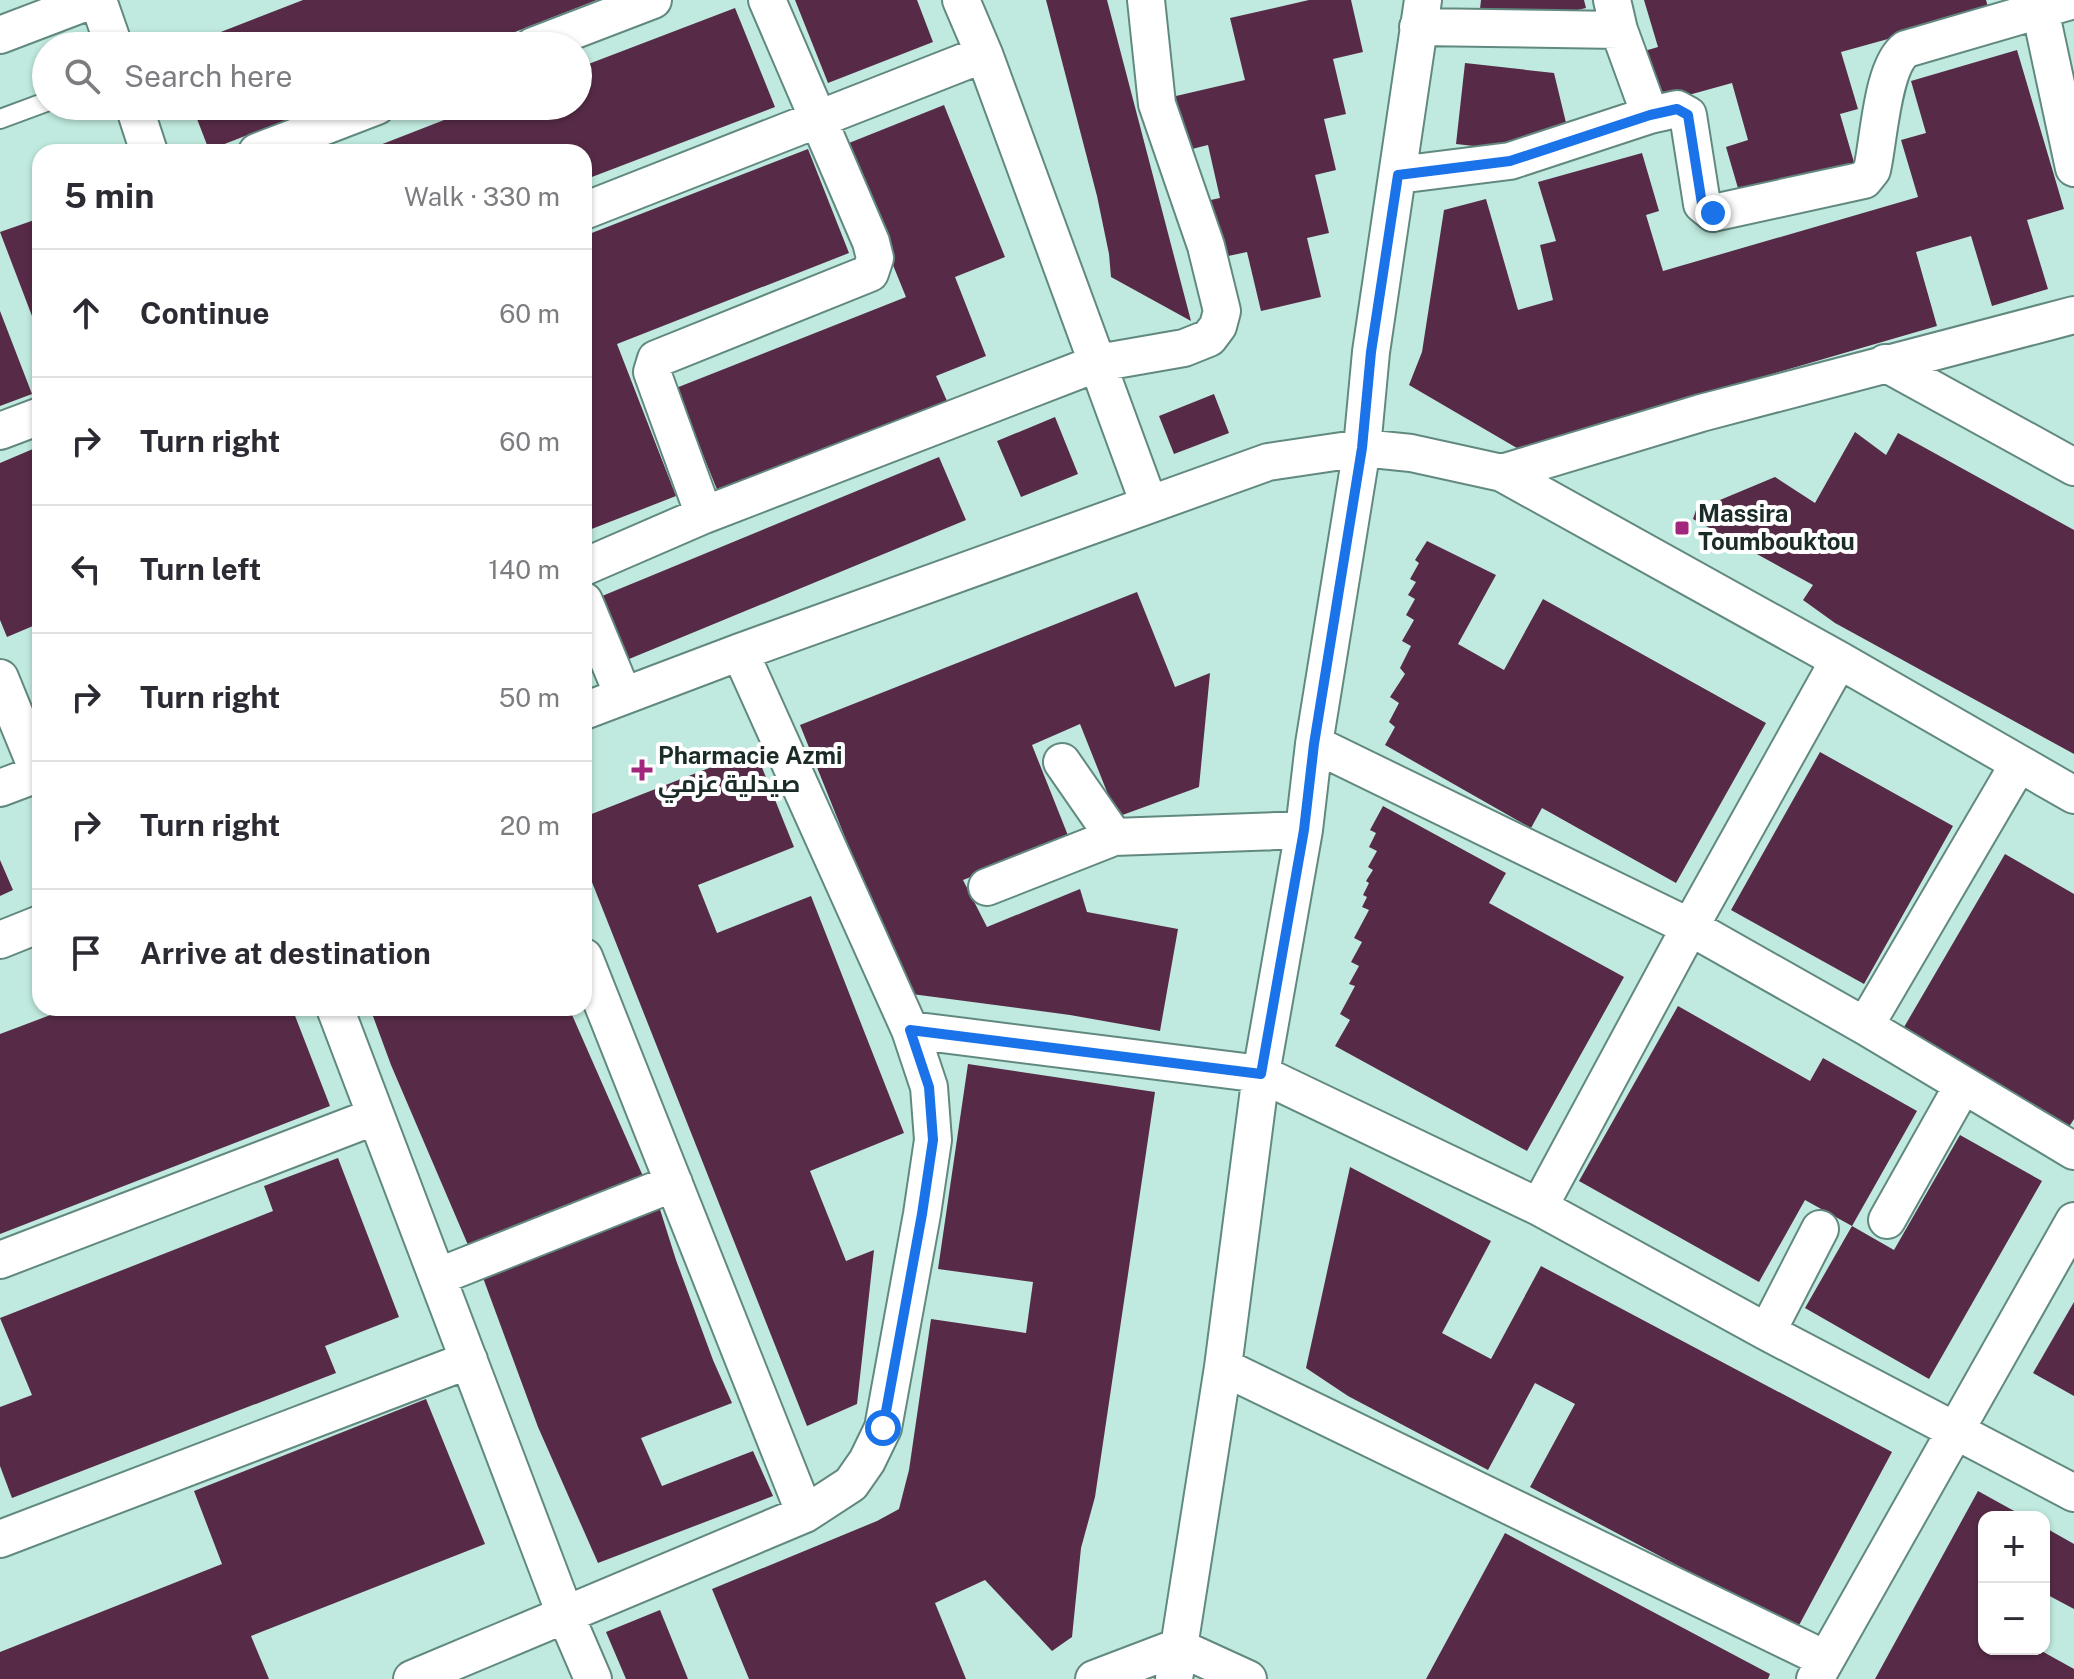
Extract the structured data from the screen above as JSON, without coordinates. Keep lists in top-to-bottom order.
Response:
{
  "places": {
    "transit": ["Massira Toumbouktou"],
    "health": ["Pharmacie Azmi صيدلية عزمي"]
  },
  "page": {
    "search": "Search here",
    "heading": ["5 min", "Walk · 330 m"],
    "list": [
      ["Continue", "60 m"],
      ["Turn right", "60 m"],
      ["Turn left", "140 m"],
      ["Turn right", "50 m"],
      ["Turn right", "20 m"],
      "Arrive at destination"
    ],
    "map_buttons": ["+", "−"]
  }
}
